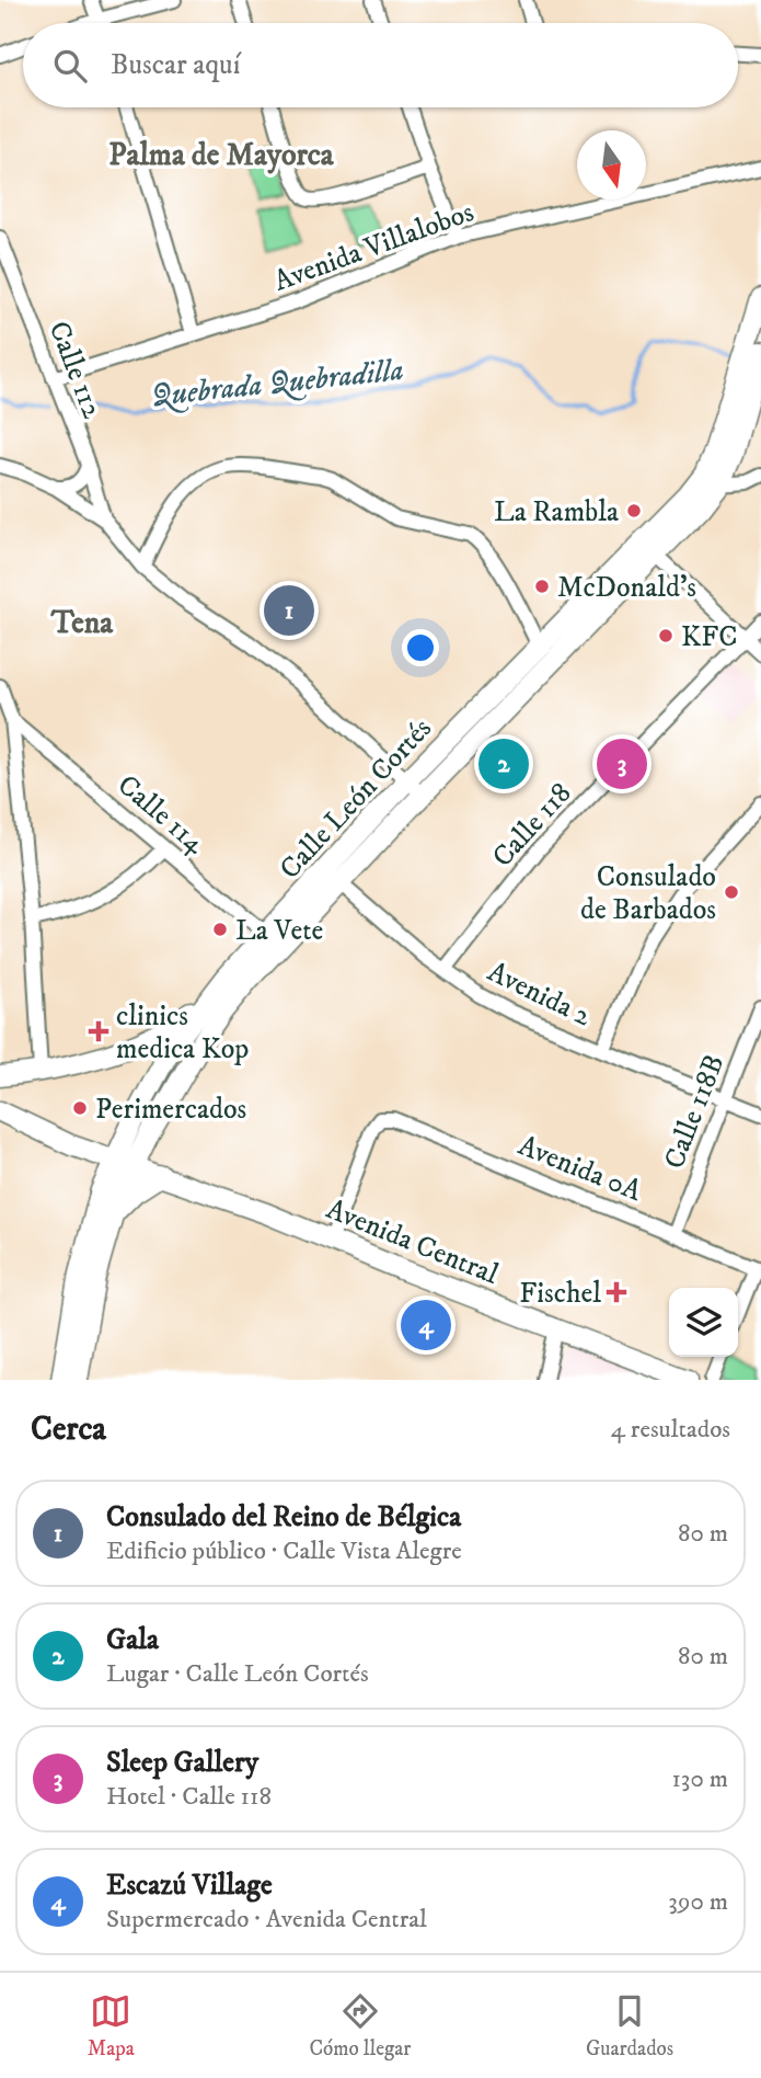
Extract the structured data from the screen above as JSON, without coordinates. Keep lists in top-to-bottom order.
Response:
{
  "streets": {
    "main road": ["Calle León Cortés", "Avenida Central"],
    "street": [
      "Avenida Villalobos",
      "Calle 112",
      "Calle 114",
      "Calle 118",
      "Avenida 2",
      "Calle 118B",
      "Avenida 0A"
    ]
  },
  "crossings": [
    ["Avenida Villalobos", "Calle 112"],
    ["Calle León Cortés", "Calle 114"],
    ["Calle León Cortés", "Avenida 2"],
    ["Calle León Cortés", "Avenida Central"],
    ["Calle 118", "Avenida 2"],
    ["Avenida 2", "Calle 118B"],
    ["Calle 118B", "Avenida 0A"],
    ["Avenida 0A", "Avenida Central"]
  ],
  "districts": ["Palma de Mayorca", "Tena"],
  "water": ["Quebrada Quebradilla"],
  "places": {
    "other": [
      "La Rambla",
      "McDonald's",
      "KFC",
      "Consulado de Barbados",
      "La Vete",
      "Perimercados"
    ],
    "health": ["clinics medica Kop", "Fischel"]
  },
  "north": "bottom",
  "page": {
    "search": "Buscar aquí",
    "pins": [
      "1",
      "2",
      "3",
      "4"
    ],
    "heading": ["Cerca", "4 resultados"],
    "list": [
      {
        "mark": "1",
        "name": "Consulado del Reino de Bélgica",
        "note": "Edificio público · Calle Vista Alegre",
        "value": "80 m"
      },
      {
        "mark": "2",
        "name": "Gala",
        "note": "Lugar · Calle León Cortés",
        "value": "80 m"
      },
      {
        "mark": "3",
        "name": "Sleep Gallery",
        "note": "Hotel · Calle 118",
        "value": "130 m"
      },
      {
        "mark": "4",
        "name": "Escazú Village",
        "note": "Supermercado · Avenida Central",
        "value": "390 m"
      }
    ],
    "nav": ["Mapa", "Cómo llegar", "Guardados"]
  }
}
